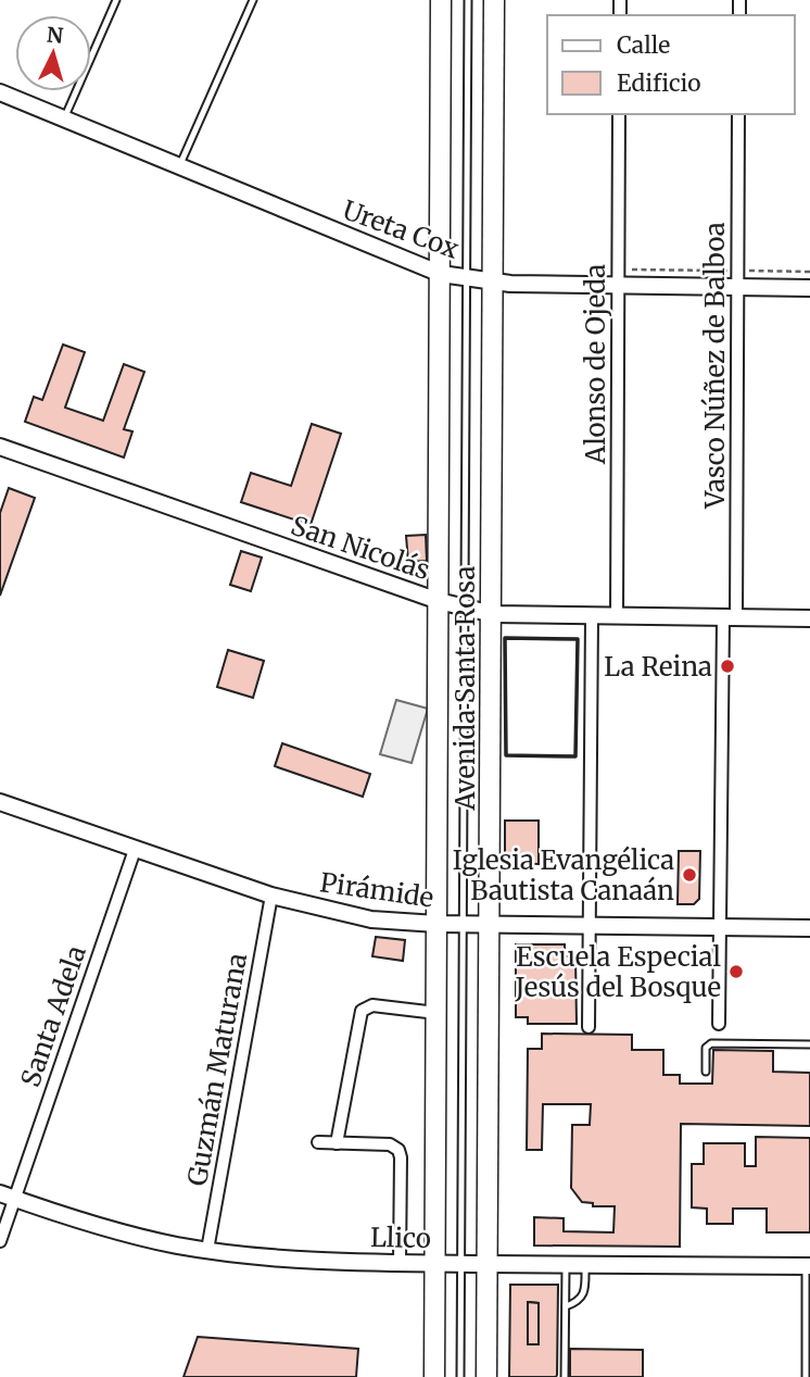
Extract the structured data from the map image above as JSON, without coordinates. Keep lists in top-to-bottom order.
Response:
{
  "streets": {
    "main road": ["Avenida Santa Rosa"],
    "street": [
      "Ureta Cox",
      "Alonso de Ojeda",
      "Vasco Núñez de Balboa",
      "San Nicolás",
      "Pirámide",
      "Santa Adela",
      "Guzmán Maturana",
      "Llico"
    ]
  },
  "crossings": [
    ["Ureta Cox", "Alonso de Ojeda"],
    ["Ureta Cox", "Vasco Núñez de Balboa"],
    ["Ureta Cox", "Avenida Santa Rosa"],
    ["Alonso de Ojeda", "San Nicolás"],
    ["Vasco Núñez de Balboa", "San Nicolás"],
    ["Vasco Núñez de Balboa", "Pirámide"],
    ["San Nicolás", "Avenida Santa Rosa"],
    ["Avenida Santa Rosa", "Pirámide"],
    ["Avenida Santa Rosa", "Llico"],
    ["Pirámide", "Santa Adela"],
    ["Pirámide", "Guzmán Maturana"],
    ["Santa Adela", "Llico"],
    ["Guzmán Maturana", "Llico"]
  ],
  "places": ["La Reina", "Iglesia Evangélica Bautista Canaán", "Escuela Especial Jesús del Bosque"],
  "legend": ["Calle", "Edificio"],
  "north": "top"
}
